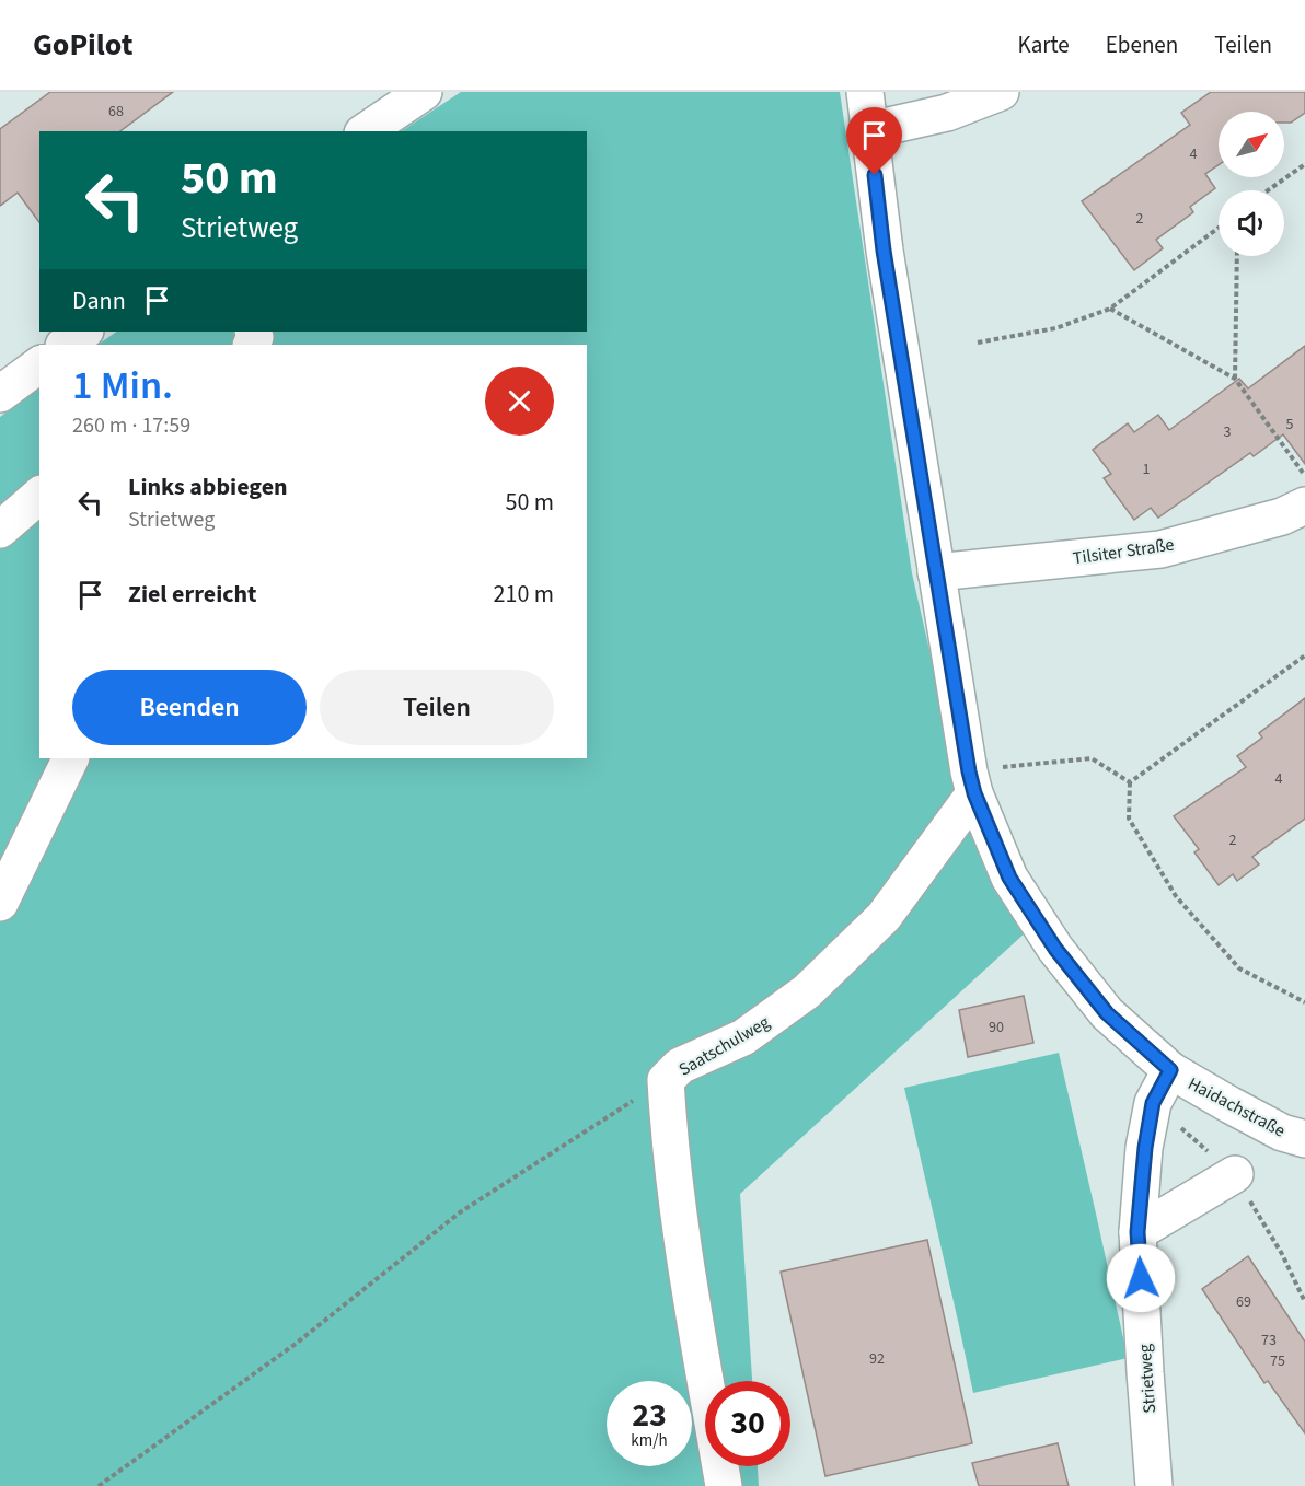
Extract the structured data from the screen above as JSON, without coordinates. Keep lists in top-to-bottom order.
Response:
{
  "streets": {
    "street": [
      "Tilsiter Straße",
      "Saatschulweg",
      "Haidachstraße",
      "Strietweg"
    ]
  },
  "crossings": [
    ["Haidachstraße", "Strietweg"]
  ],
  "house_numbers": [
    "68",
    "4",
    "2",
    "5",
    "3",
    "1",
    "4",
    "2",
    "90",
    "69",
    "73",
    "92",
    "75"
  ],
  "north": "top right",
  "page": {
    "header": "GoPilot",
    "nav": ["Karte", "Ebenen", "Teilen"],
    "turn": ["50 m", "Strietweg"],
    "then": "Dann",
    "heading": ["1 Min.", "260 m · 17:59"],
    "list": [
      {
        "name": "Links abbiegen",
        "note": "Strietweg",
        "value": "50 m"
      },
      {
        "name": "Ziel erreicht",
        "value": "210 m"
      }
    ],
    "buttons": ["Beenden", "Teilen"],
    "speed": "23 km/h",
    "limit": "30"
  }
}
